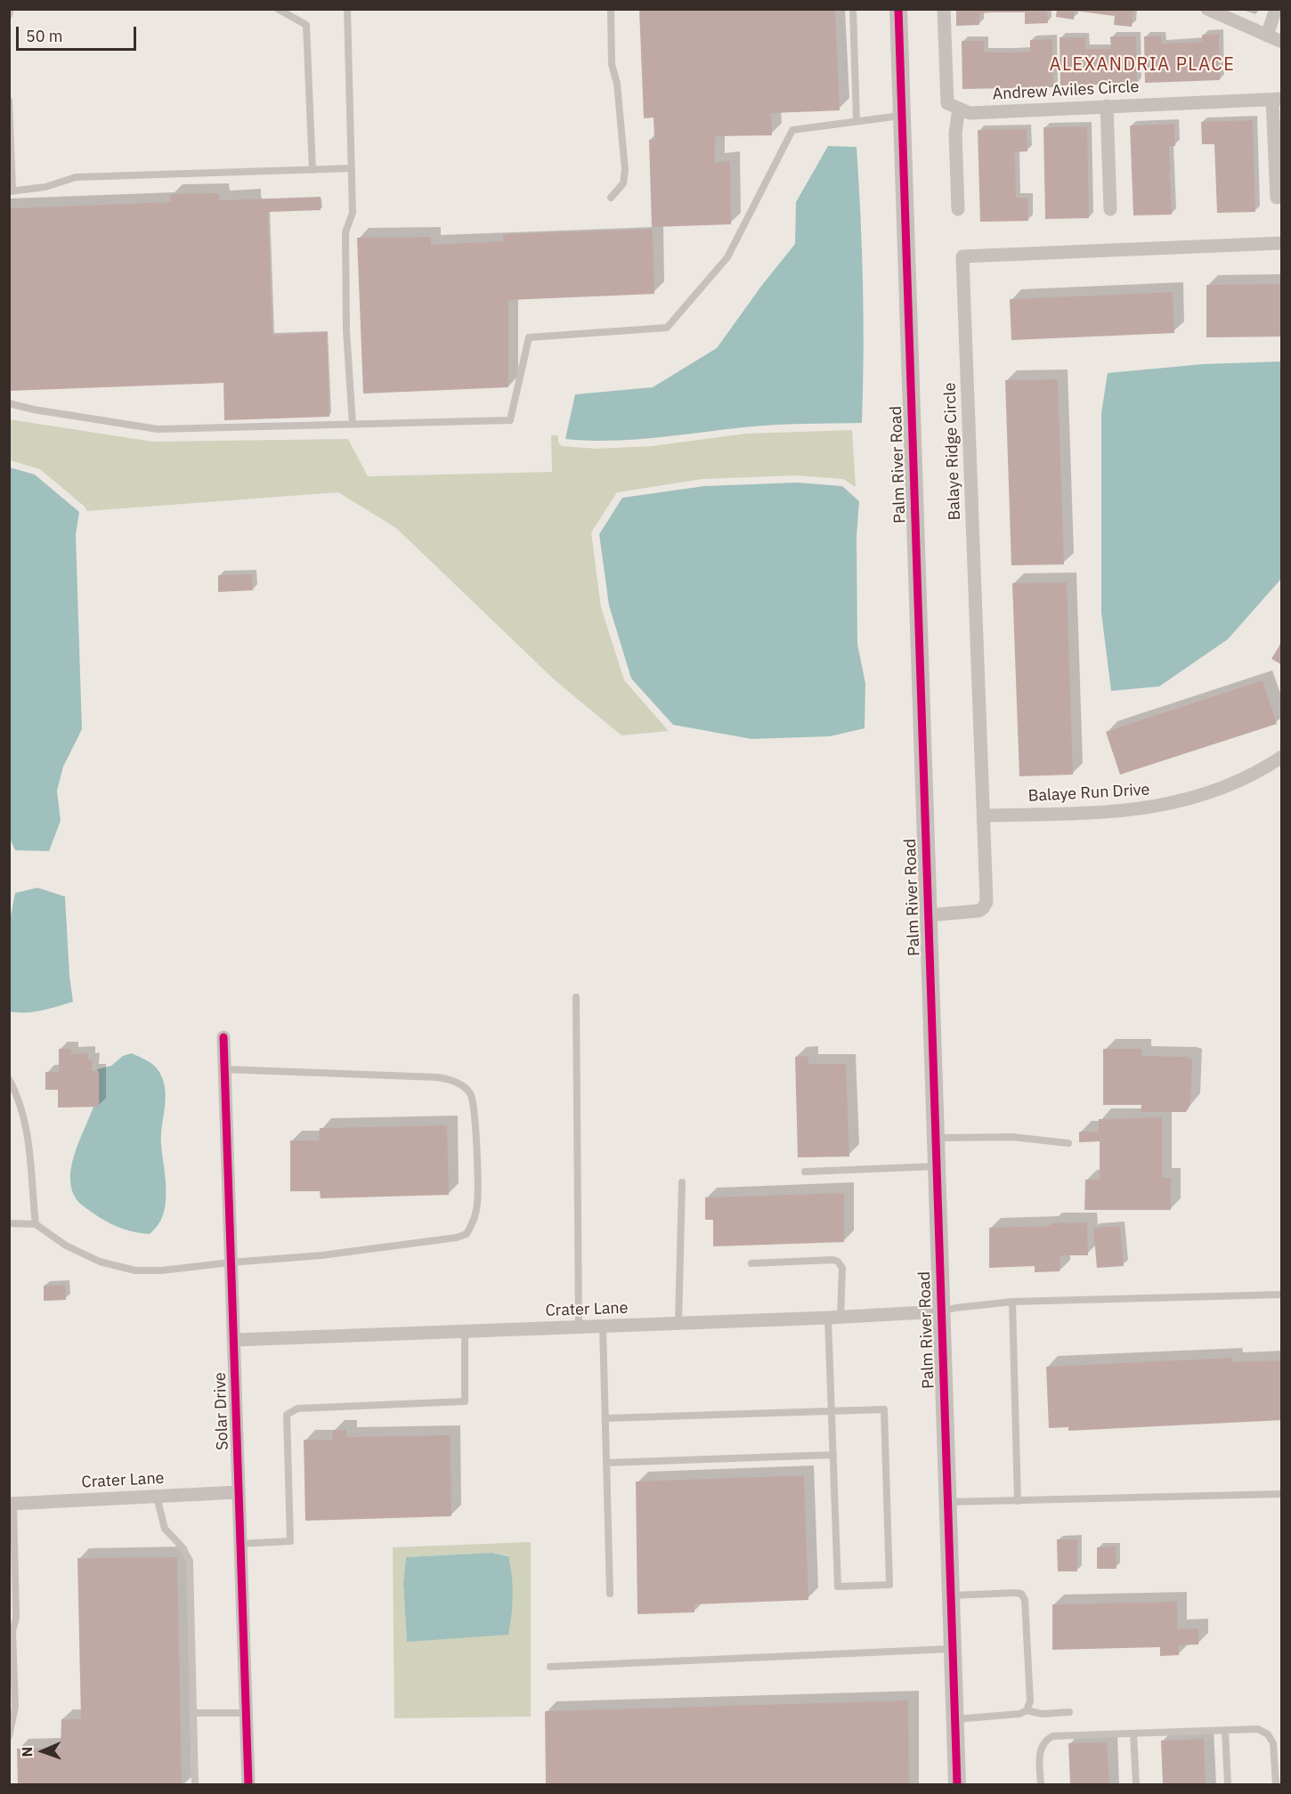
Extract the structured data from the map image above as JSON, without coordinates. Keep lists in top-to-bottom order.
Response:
{
  "streets": {
    "street": [
      "Andrew Aviles Circle",
      "Balaye Ridge Circle",
      "Palm River Road",
      "Balaye Run Drive",
      "Crater Lane",
      "Solar Drive"
    ]
  },
  "crossings": [
    ["Balaye Ridge Circle", "Palm River Road"],
    ["Balaye Ridge Circle", "Balaye Run Drive"],
    ["Palm River Road", "Crater Lane"],
    ["Crater Lane", "Solar Drive"]
  ],
  "districts": ["ALEXANDRIA PLACE"],
  "scale_bar": "50 m",
  "north": "left"
}
